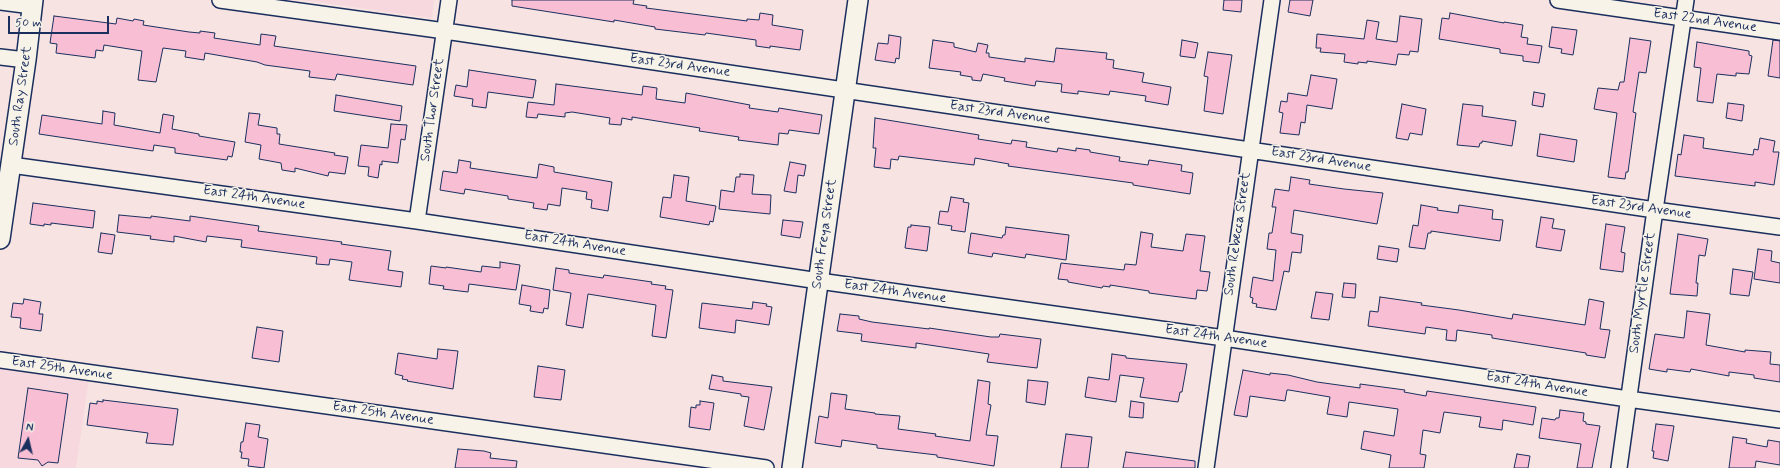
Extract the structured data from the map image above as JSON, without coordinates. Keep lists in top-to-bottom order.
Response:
{
  "streets": {
    "main road": ["South Ray Street", "South Freya Street"],
    "street": [
      "East 22nd Avenue",
      "East 23rd Avenue",
      "South Thor Street",
      "East 24th Avenue",
      "South Rebecca Street",
      "South Myrtle Street",
      "East 25th Avenue"
    ]
  },
  "crossings": [
    ["East 22nd Avenue", "South Myrtle Street"],
    ["East 23rd Avenue", "South Thor Street"],
    ["East 23rd Avenue", "South Freya Street"],
    ["East 23rd Avenue", "South Rebecca Street"],
    ["East 23rd Avenue", "South Myrtle Street"],
    ["South Ray Street", "East 24th Avenue"],
    ["South Thor Street", "East 24th Avenue"],
    ["East 24th Avenue", "South Freya Street"],
    ["East 24th Avenue", "South Rebecca Street"],
    ["East 24th Avenue", "South Myrtle Street"]
  ],
  "scale_bar": "50 m",
  "north": "top"
}
